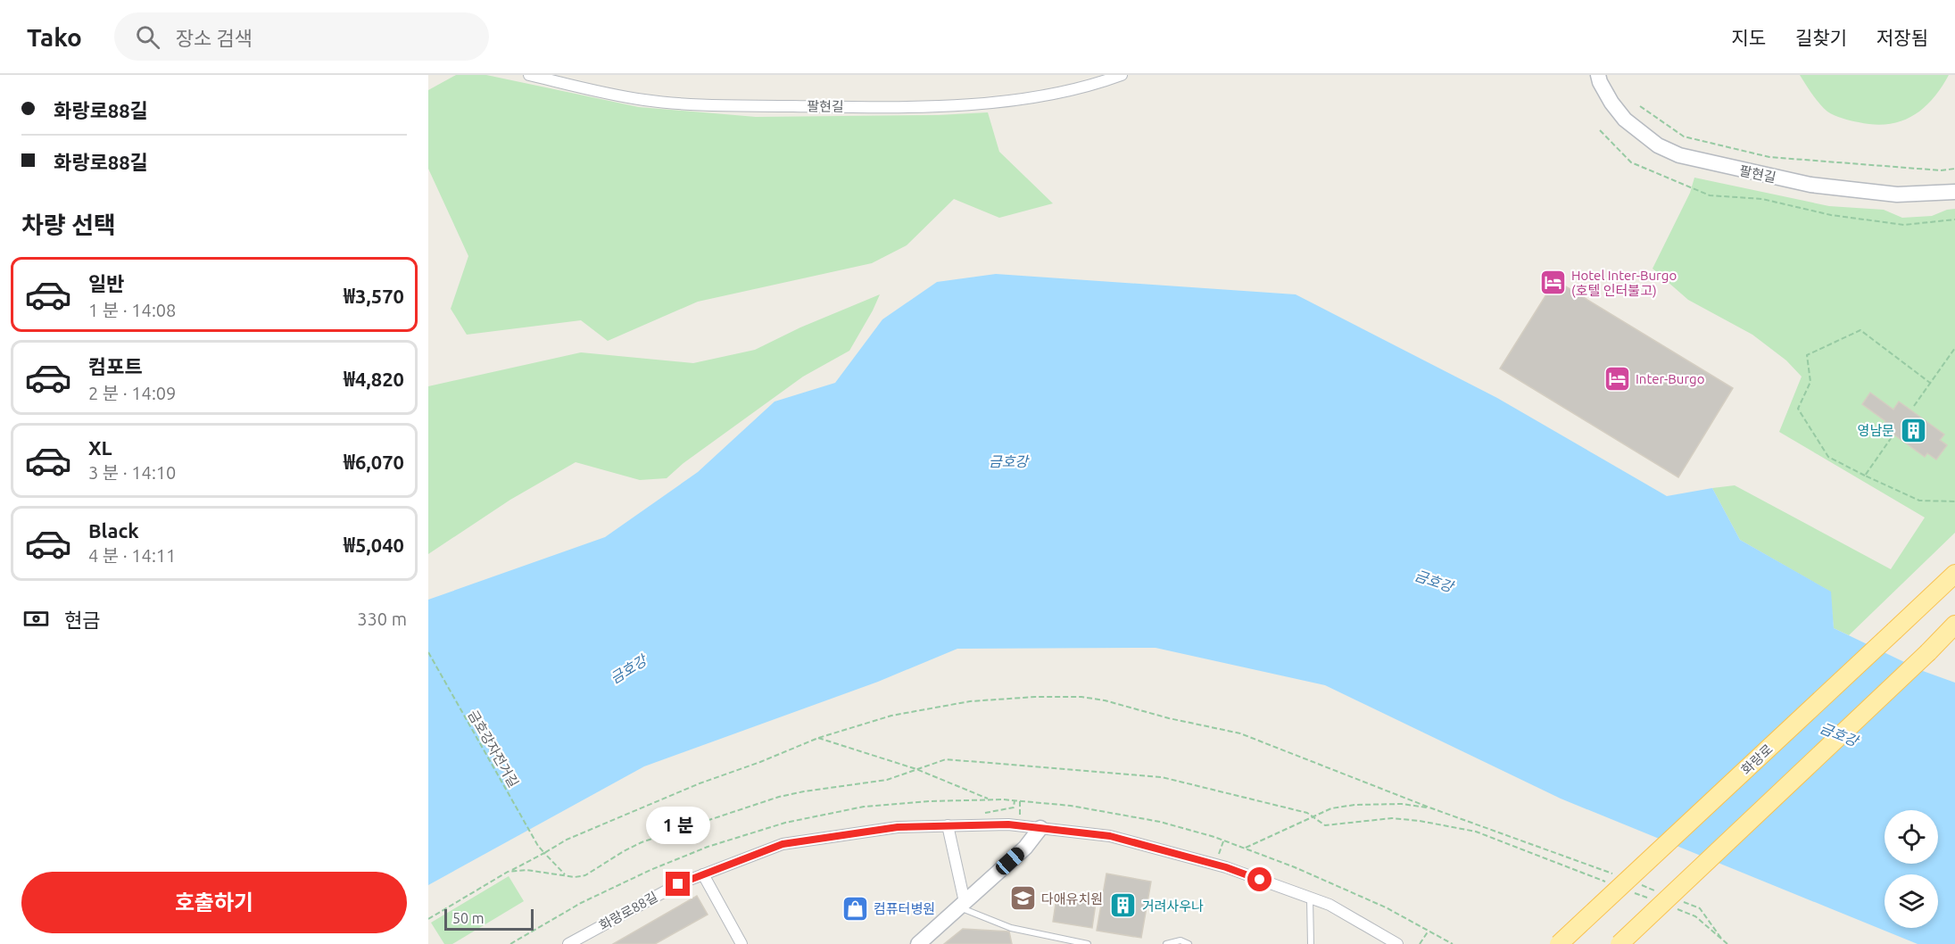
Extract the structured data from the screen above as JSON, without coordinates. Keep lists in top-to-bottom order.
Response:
{
  "streets": {
    "main road": ["화랑로"],
    "street": ["팔현길", "화랑로88길"],
    "path": ["금호강자전거길"]
  },
  "water": ["금호강"],
  "places": {
    "hotel": ["Hotel Inter-Burgo (호텔 인터불고)", "Inter-Burgo"],
    "building": ["영남문", "거려사우나"],
    "school or university": ["다애유치원"],
    "shop": ["컴퓨터병원"]
  },
  "scale_bar": "50 m",
  "page": {
    "header": "Tako",
    "search": "장소 검색",
    "nav": ["지도", "길찾기", "저장됨"],
    "banner": ["화랑로88길", "화랑로88길"],
    "heading": "차량 선택",
    "list": [
      {
        "name": "일반",
        "note": "1 분 · 14:08",
        "value": "₩3,570"
      },
      {
        "name": "컴포트",
        "note": "2 분 · 14:09",
        "value": "₩4,820"
      },
      {
        "name": "XL",
        "note": "3 분 · 14:10",
        "value": "₩6,070"
      },
      {
        "name": "Black",
        "note": "4 분 · 14:11",
        "value": "₩5,040"
      }
    ],
    "pay": ["현금", "330 m"],
    "bubble": "1 분",
    "buttons": "호출하기",
    "scale": "50 m"
  }
}
